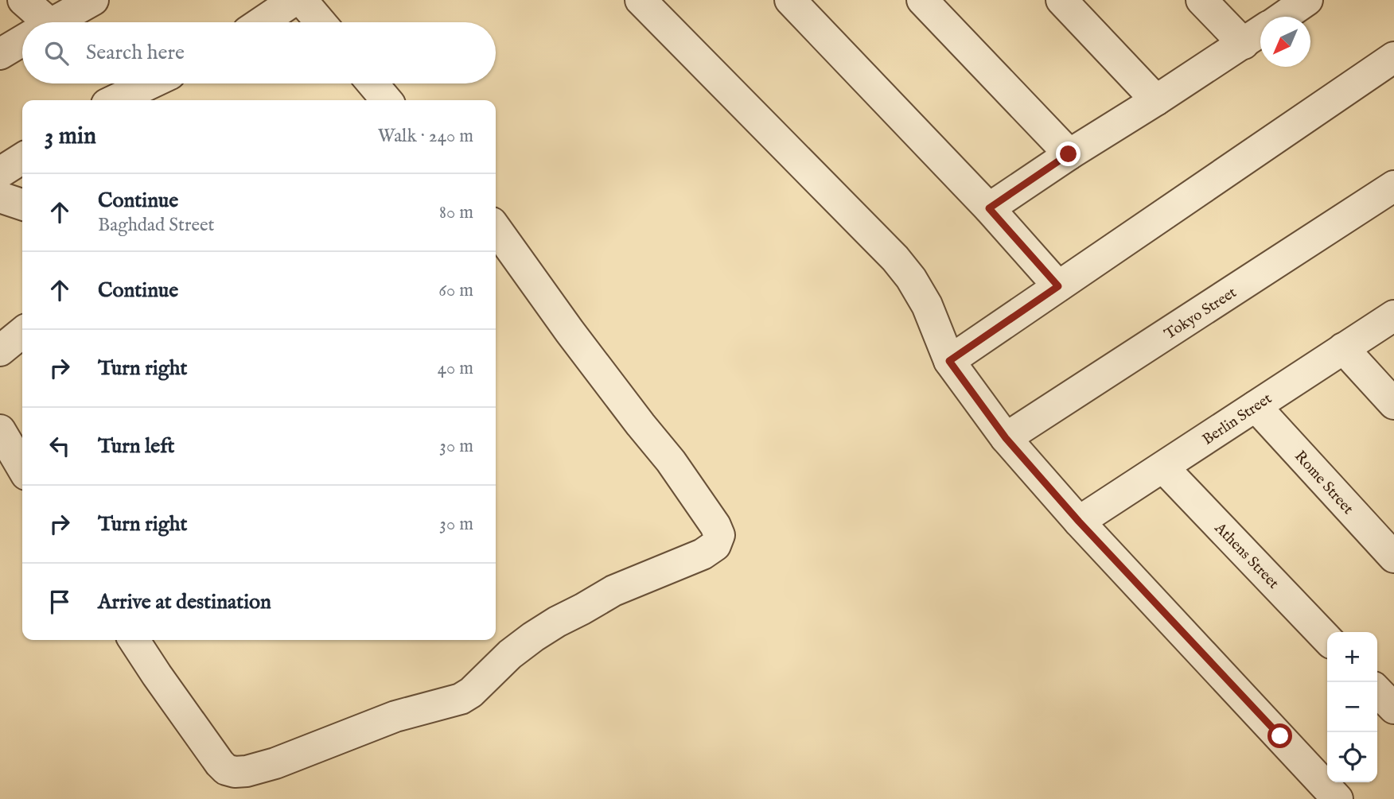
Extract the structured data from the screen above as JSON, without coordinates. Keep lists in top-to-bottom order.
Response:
{
  "streets": {
    "street": [
      "Tokyo Street",
      "Berlin Street",
      "Rome Street",
      "Athens Street"
    ]
  },
  "crossings": [
    ["Berlin Street", "Rome Street"],
    ["Berlin Street", "Athens Street"]
  ],
  "north": "bottom left",
  "page": {
    "search": "Search here",
    "heading": ["3 min", "Walk · 240 m"],
    "list": [
      ["Continue", "Baghdad Street", "80 m"],
      ["Continue", "60 m"],
      ["Turn right", "40 m"],
      ["Turn left", "30 m"],
      ["Turn right", "30 m"],
      "Arrive at destination"
    ],
    "map_buttons": ["+", "−"]
  }
}
